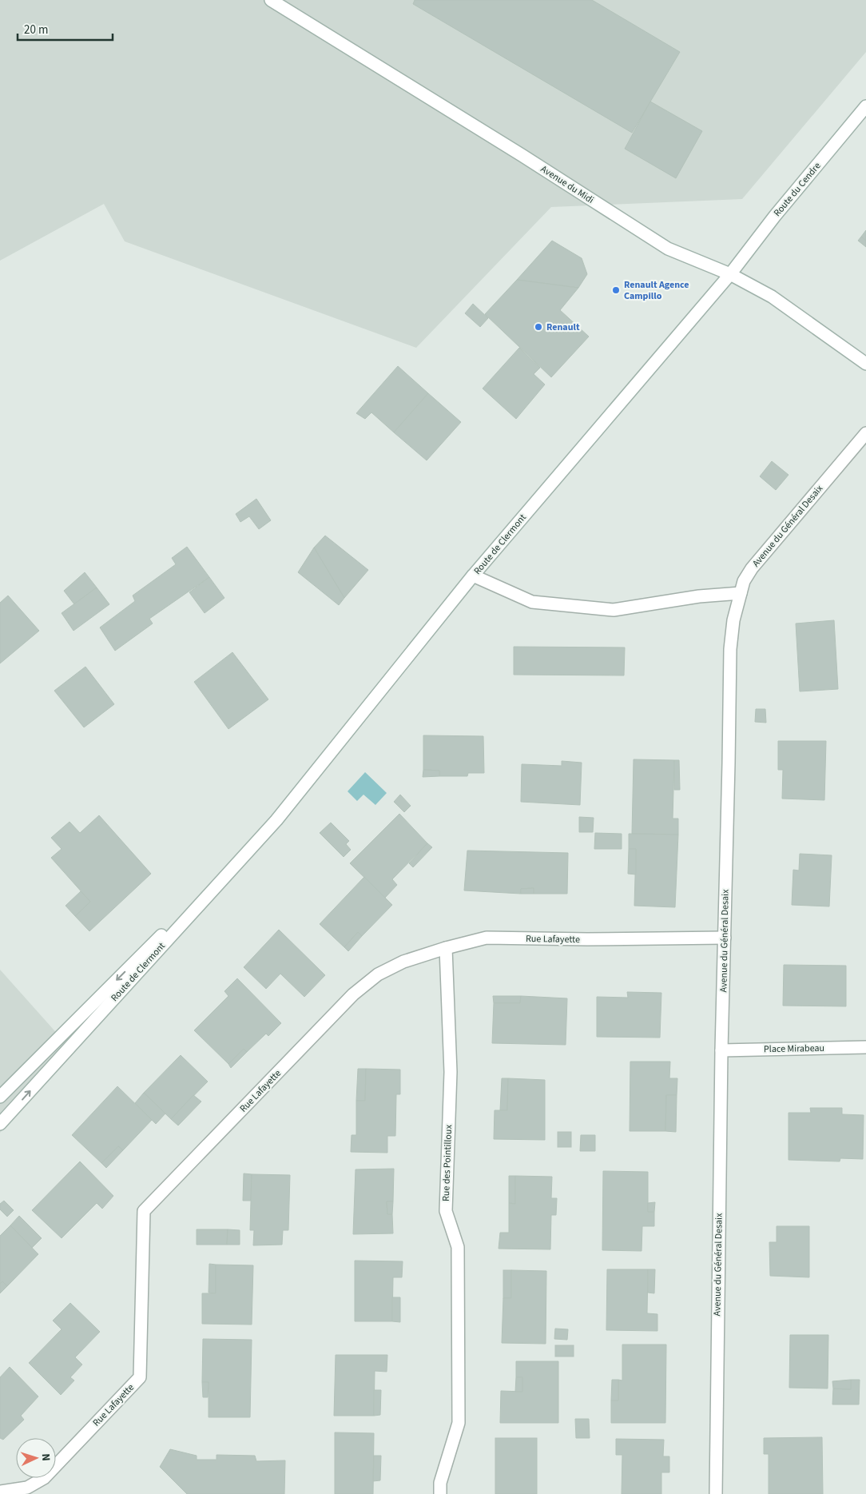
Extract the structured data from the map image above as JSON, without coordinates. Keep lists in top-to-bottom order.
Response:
{
  "streets": {
    "street": [
      "Avenue du Midi",
      "Route du Cendre",
      "Avenue du Général Desaix",
      "Route de Clermont",
      "Rue Lafayette",
      "Place Mirabeau",
      "Rue des Pointilloux"
    ]
  },
  "crossings": [
    ["Avenue du Midi", "Route du Cendre"],
    ["Avenue du Midi", "Route de Clermont"],
    ["Route du Cendre", "Route de Clermont"],
    ["Avenue du Général Desaix", "Rue Lafayette"],
    ["Avenue du Général Desaix", "Place Mirabeau"],
    ["Rue Lafayette", "Rue des Pointilloux"]
  ],
  "places": ["Renault Agence Campillo", "Renault"],
  "scale_bar": "20 m",
  "north": "right"
}
